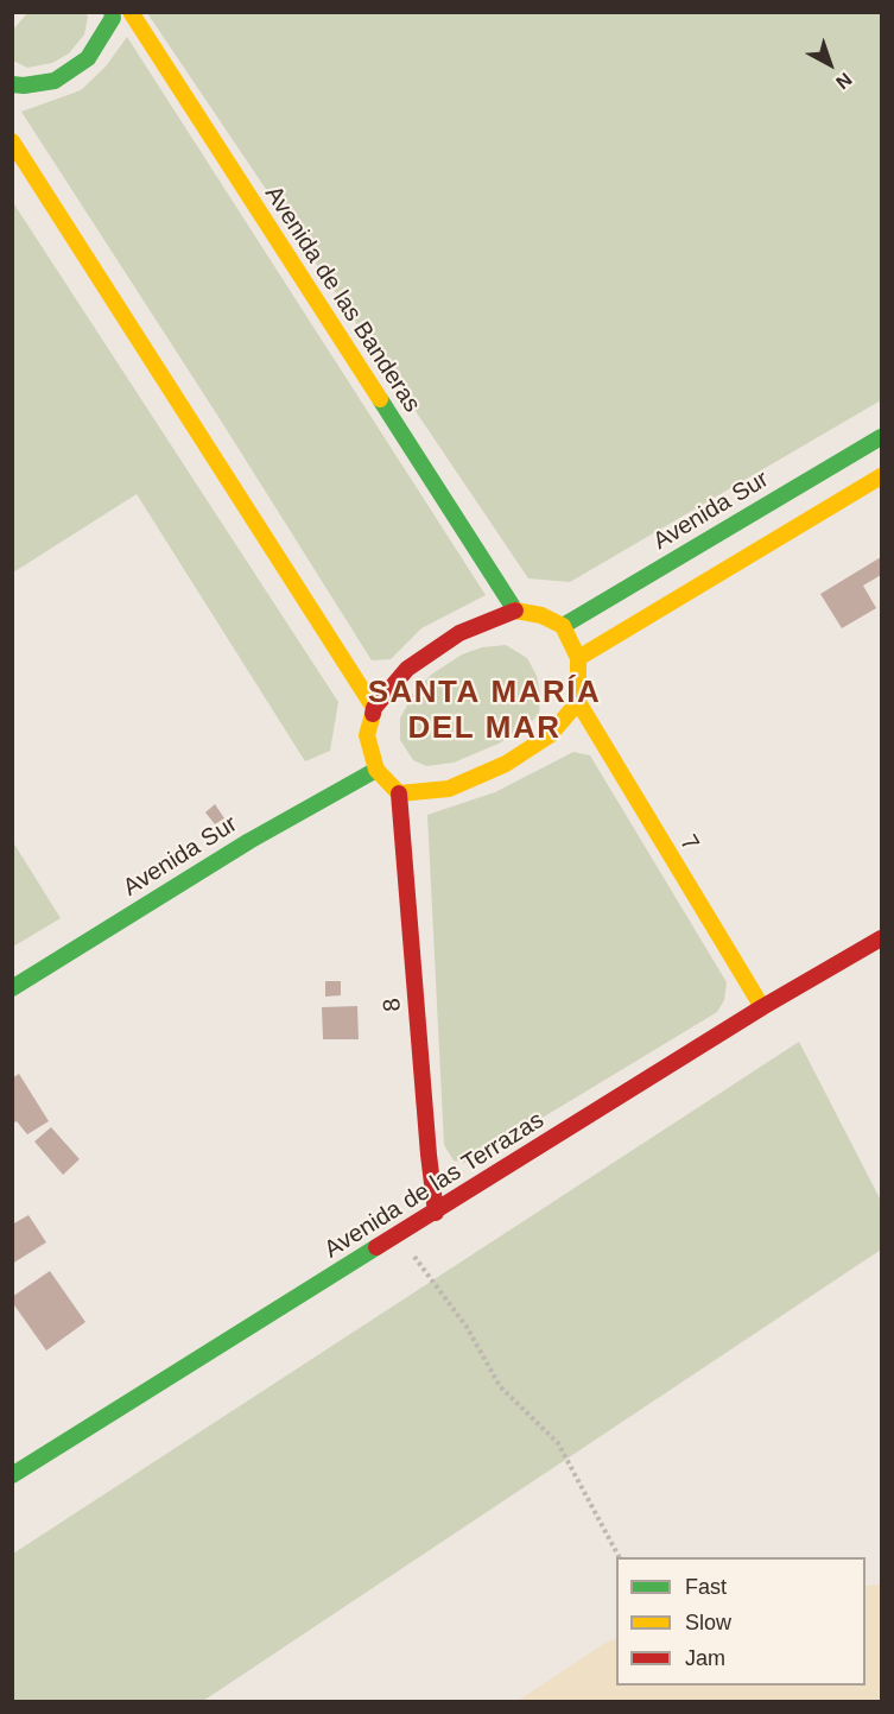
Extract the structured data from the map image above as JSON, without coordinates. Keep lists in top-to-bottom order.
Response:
{
  "streets": {
    "street": [
      "Avenida de las Banderas",
      "Avenida Sur",
      "7",
      "8",
      "Avenida de las Terrazas"
    ]
  },
  "crossings": [
    ["Avenida de las Banderas", "Avenida Sur"],
    ["Avenida de las Banderas", "7"],
    ["Avenida de las Banderas", "8"],
    ["Avenida Sur", "7"],
    ["Avenida Sur", "8"],
    ["7", "8"],
    ["7", "Avenida de las Terrazas"],
    ["8", "Avenida de las Terrazas"]
  ],
  "districts": ["SANTA MARÍA DEL MAR"],
  "legend": ["Fast", "Slow", "Jam"],
  "north": "bottom right"
}
